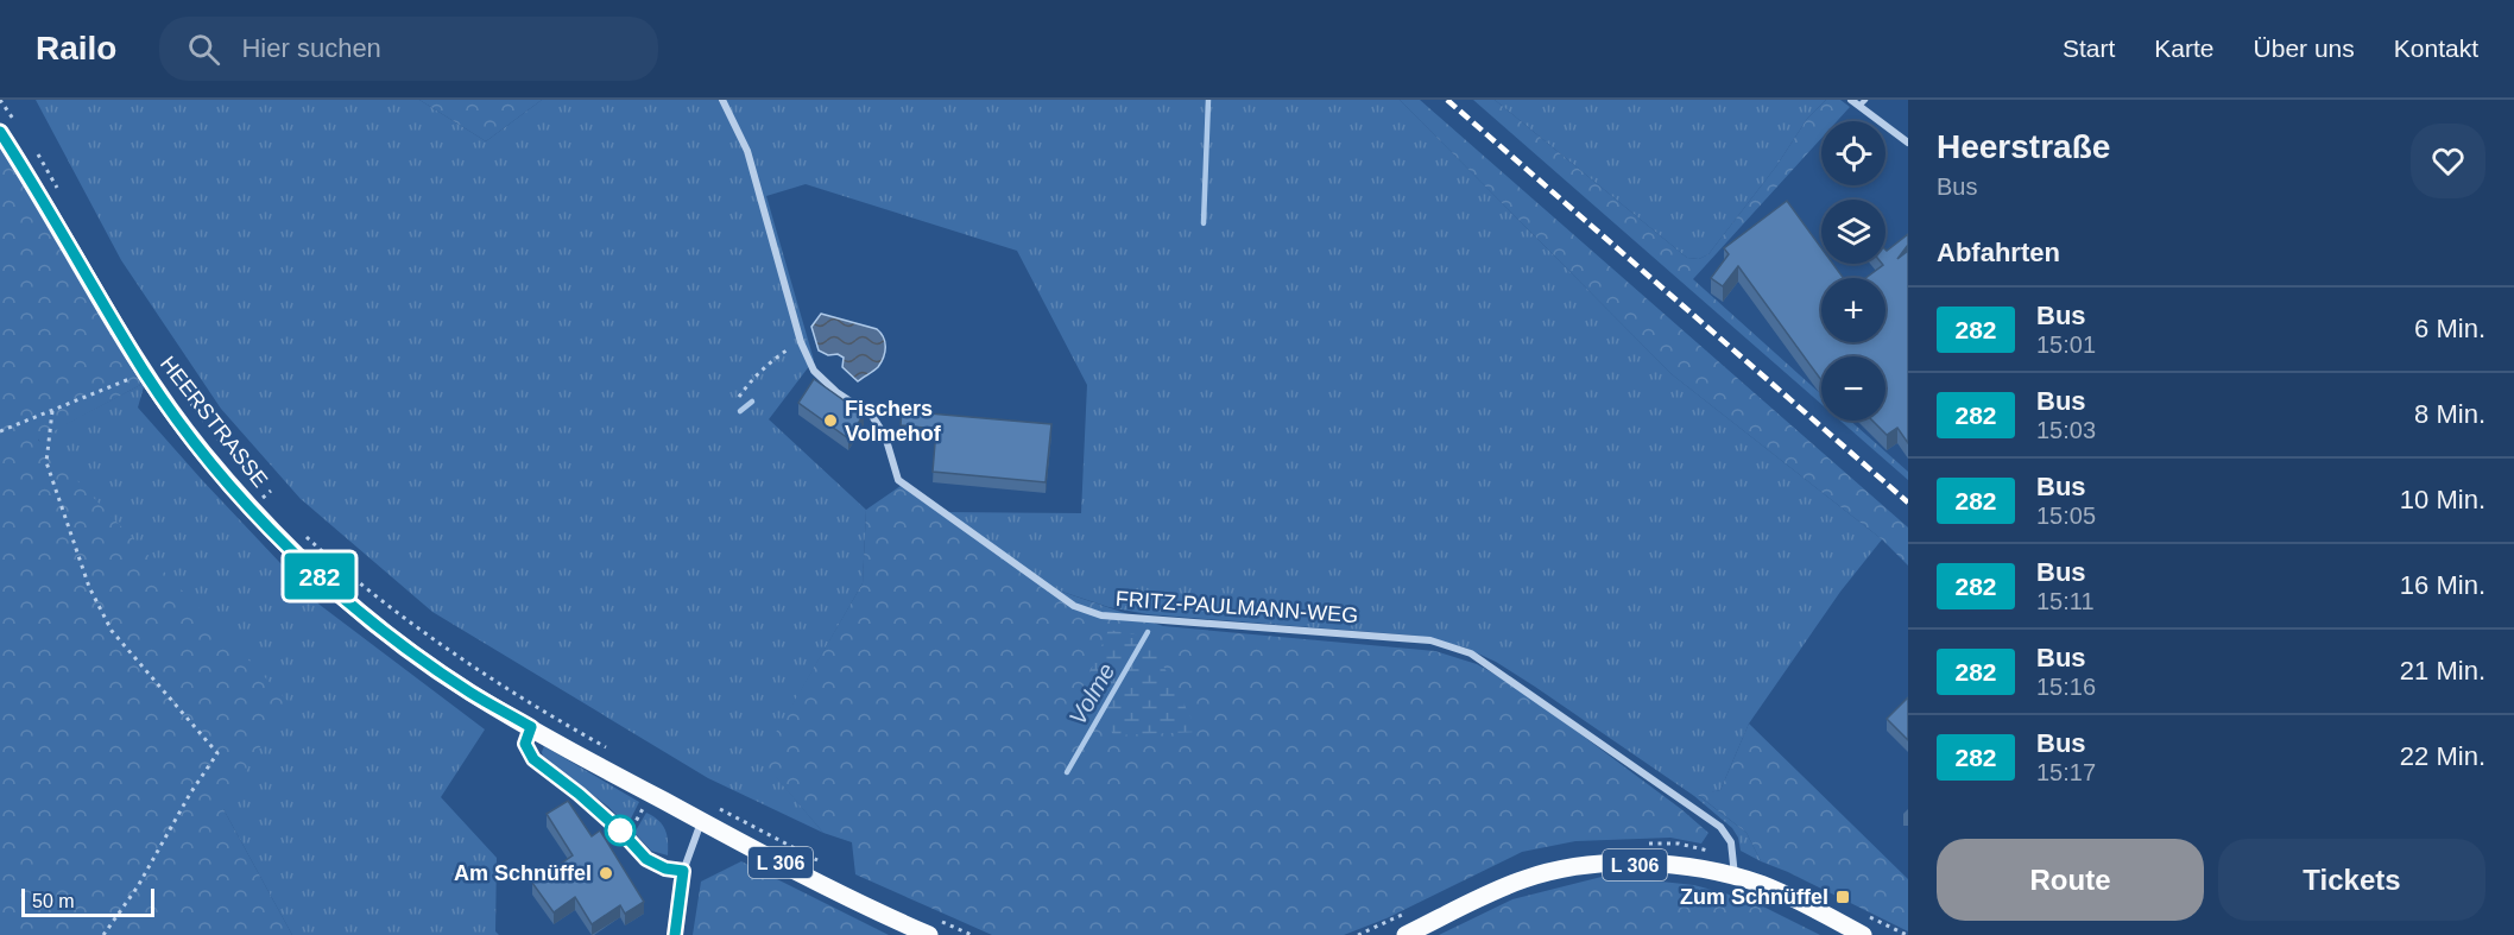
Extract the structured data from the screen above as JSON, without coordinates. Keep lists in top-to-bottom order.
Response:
{
  "streets": {
    "main road": ["HEERSTRASSE", "L 306"],
    "street": ["FRITZ-PAULMANN-WEG"]
  },
  "crossings": [
    ["HEERSTRASSE", "L 306"],
    ["FRITZ-PAULMANN-WEG", "L 306"]
  ],
  "water": ["Volme"],
  "places": {
    "other": ["Fischers Volmehof", "Am Schnüffel"],
    "transit": ["Zum Schnüffel"]
  },
  "lines": ["bus line 282"],
  "scale_bar": "50 m",
  "page": {
    "header": "Railo",
    "search": "Hier suchen",
    "nav": [
      "Start",
      "Karte",
      "Über uns",
      "Kontakt"
    ],
    "on_map": "282",
    "heading": [
      ["Heerstraße", "Bus"],
      "Abfahrten"
    ],
    "map_buttons": ["+", "−"],
    "list": [
      {
        "mark": "282",
        "name": "Bus",
        "note": "15:01",
        "value": "6 Min."
      },
      {
        "mark": "282",
        "name": "Bus",
        "note": "15:03",
        "value": "8 Min."
      },
      {
        "mark": "282",
        "name": "Bus",
        "note": "15:05",
        "value": "10 Min."
      },
      {
        "mark": "282",
        "name": "Bus",
        "note": "15:11",
        "value": "16 Min."
      },
      {
        "mark": "282",
        "name": "Bus",
        "note": "15:16",
        "value": "21 Min."
      },
      {
        "mark": "282",
        "name": "Bus",
        "note": "15:17",
        "value": "22 Min."
      }
    ],
    "buttons": ["Route", "Tickets"],
    "scale": "50 m"
  }
}
